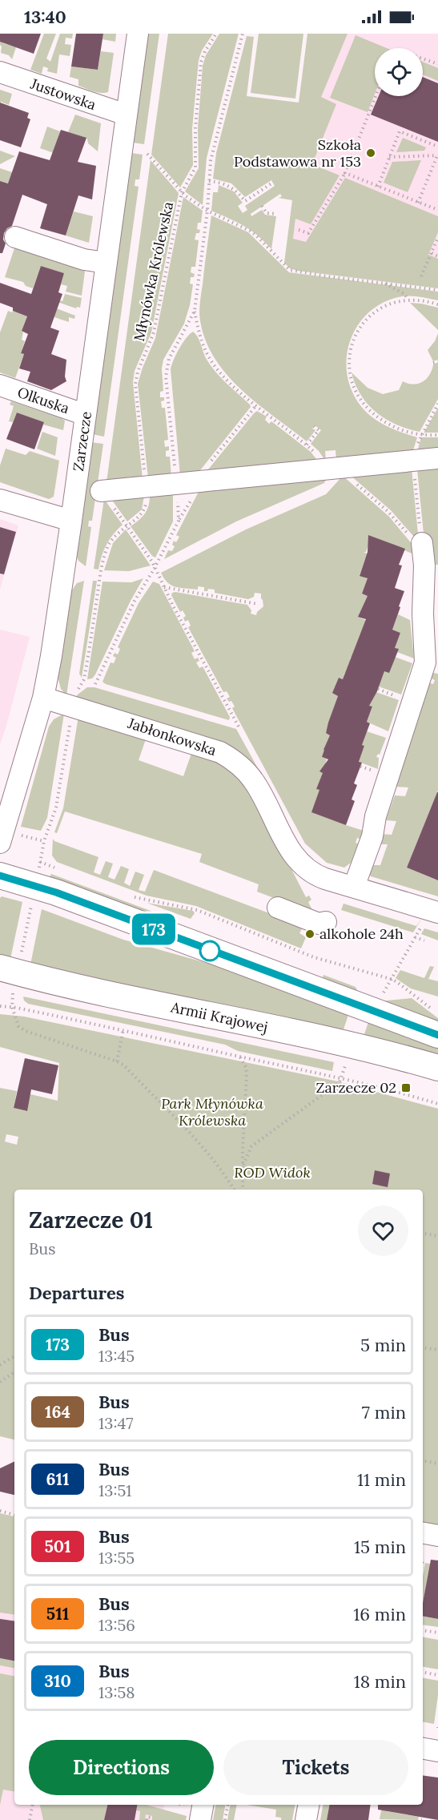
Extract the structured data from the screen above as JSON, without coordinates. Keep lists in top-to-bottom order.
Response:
{
  "streets": {
    "main road": ["Armii Krajowej"],
    "street": [
      "Justowska",
      "Olkuska",
      "Zarzecze",
      "Jabłonkowska"
    ],
    "path": ["Młynówka Królewska"]
  },
  "crossings": [
    ["Justowska", "Zarzecze"],
    ["Olkuska", "Zarzecze"],
    ["Zarzecze", "Jabłonkowska"]
  ],
  "parks": ["Park Młynówka Królewska", "ROD Widok"],
  "places": {
    "other": ["Szkoła Podstawowa nr 153", "alkohole 24h"],
    "transit": ["Zarzecze 02"]
  },
  "lines": ["bus line 173"],
  "page": {
    "status": "13:40",
    "on_map": "173",
    "heading": [
      ["Zarzecze 01", "Bus"],
      "Departures"
    ],
    "list": [
      {
        "mark": "173",
        "name": "Bus",
        "note": "13:45",
        "value": "5 min"
      },
      {
        "mark": "164",
        "name": "Bus",
        "note": "13:47",
        "value": "7 min"
      },
      {
        "mark": "611",
        "name": "Bus",
        "note": "13:51",
        "value": "11 min"
      },
      {
        "mark": "501",
        "name": "Bus",
        "note": "13:55",
        "value": "15 min"
      },
      {
        "mark": "511",
        "name": "Bus",
        "note": "13:56",
        "value": "16 min"
      },
      {
        "mark": "310",
        "name": "Bus",
        "note": "13:58",
        "value": "18 min"
      }
    ],
    "buttons": ["Directions", "Tickets"]
  }
}
